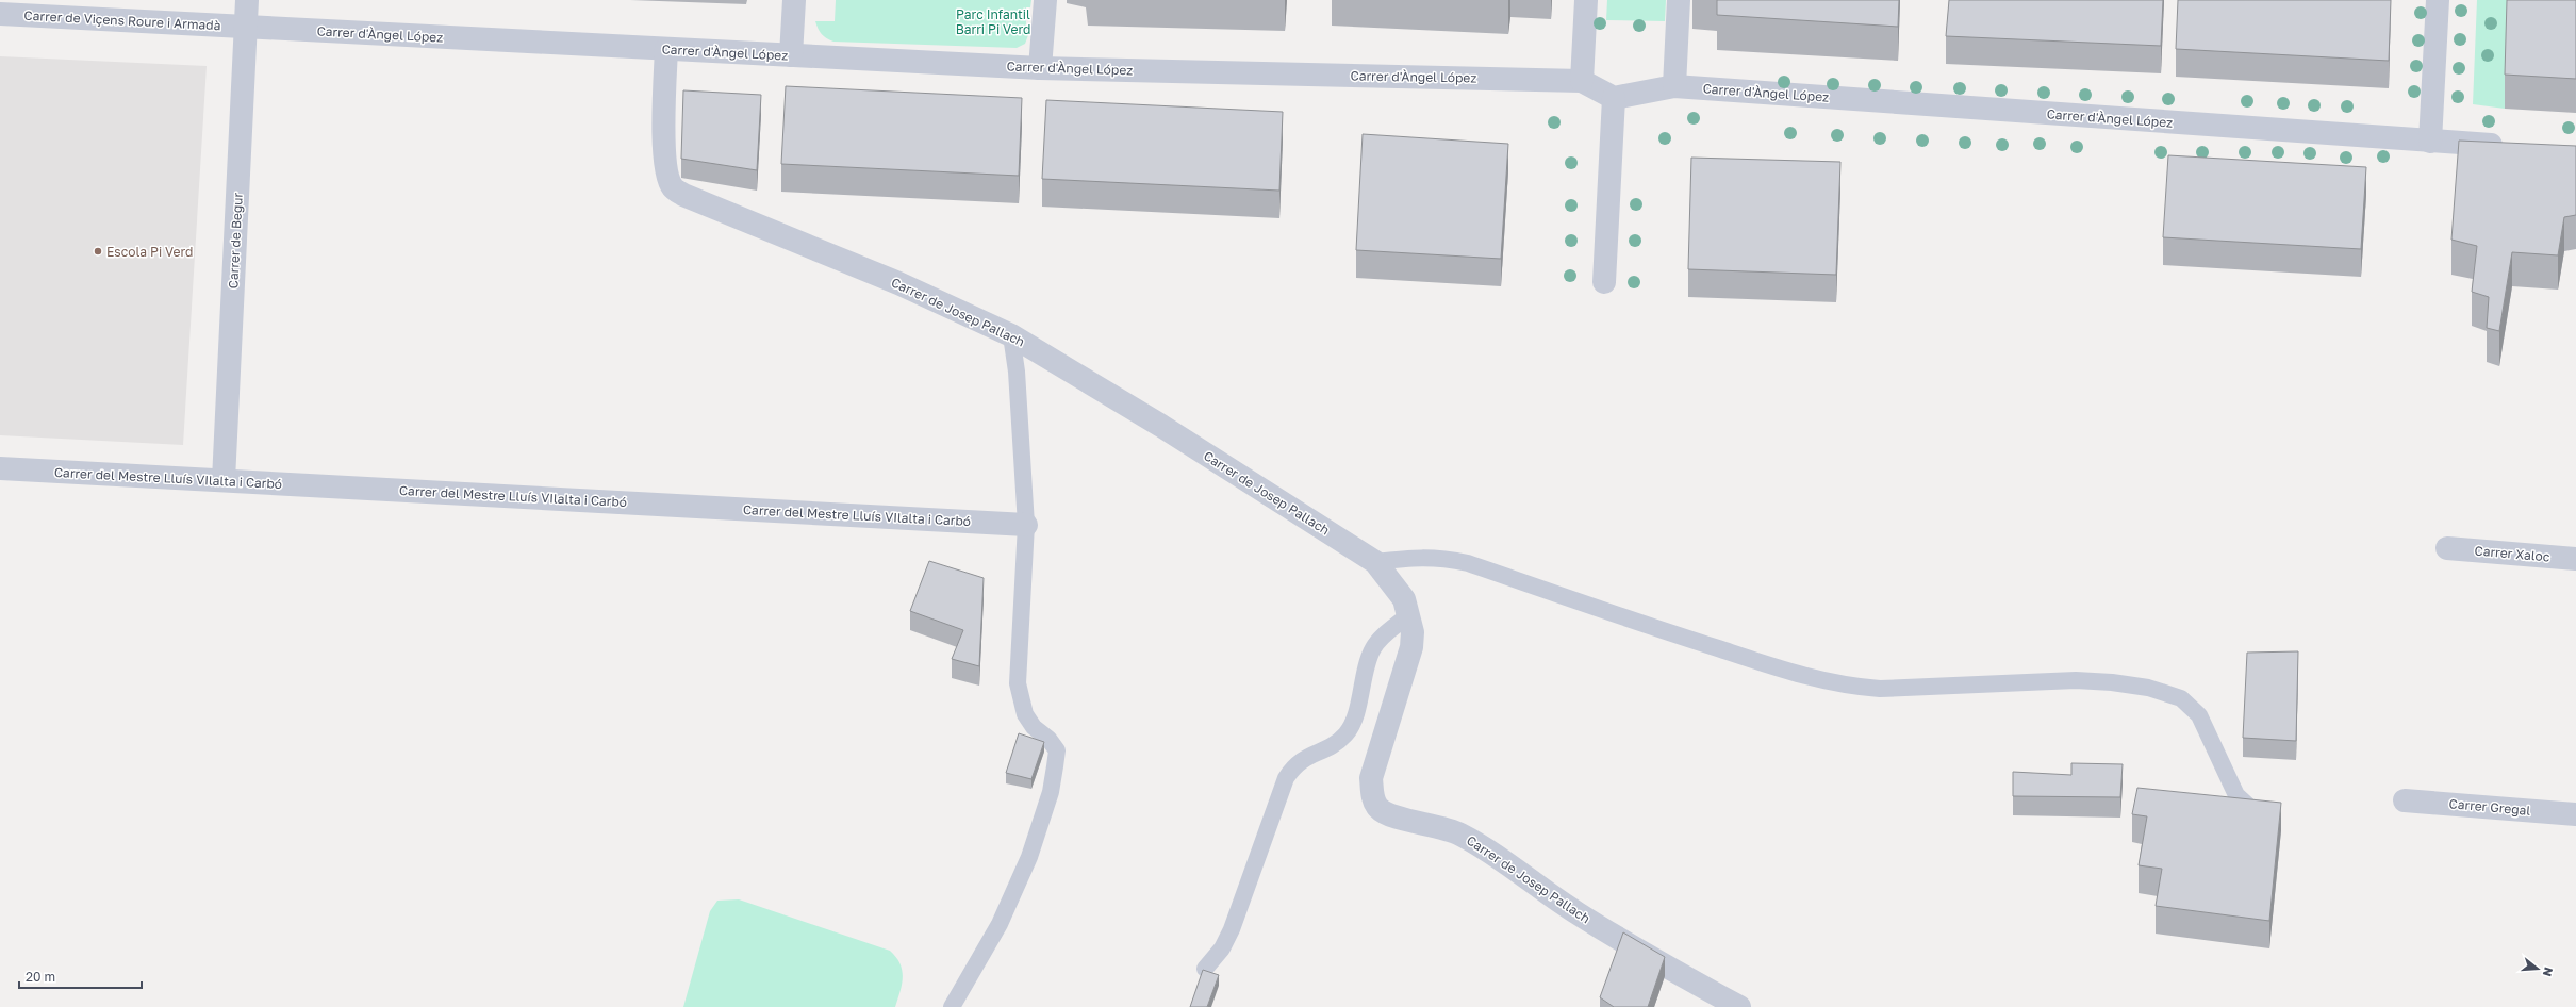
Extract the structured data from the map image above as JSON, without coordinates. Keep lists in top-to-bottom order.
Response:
{
  "streets": {
    "street": [
      "Carrer de Viçens Roure i Armadà",
      "Carrer d'Àngel López",
      "Carrer de Begur",
      "Carrer de Josep Pallach",
      "Carrer del Mestre Lluís VIlalta i Carbó",
      "Carrer Xaloc",
      "Carrer Gregal"
    ]
  },
  "crossings": [
    ["Carrer de Viçens Roure i Armadà", "Carrer d'Àngel López"],
    ["Carrer de Viçens Roure i Armadà", "Carrer de Begur"],
    ["Carrer d'Àngel López", "Carrer de Begur"],
    ["Carrer d'Àngel López", "Carrer de Josep Pallach"],
    ["Carrer de Begur", "Carrer del Mestre Lluís VIlalta i Carbó"]
  ],
  "parks": ["Parc Infantil Barri Pi Verd"],
  "places": ["Escola Pi Verd"],
  "scale_bar": "20 m",
  "north": "right"
}
